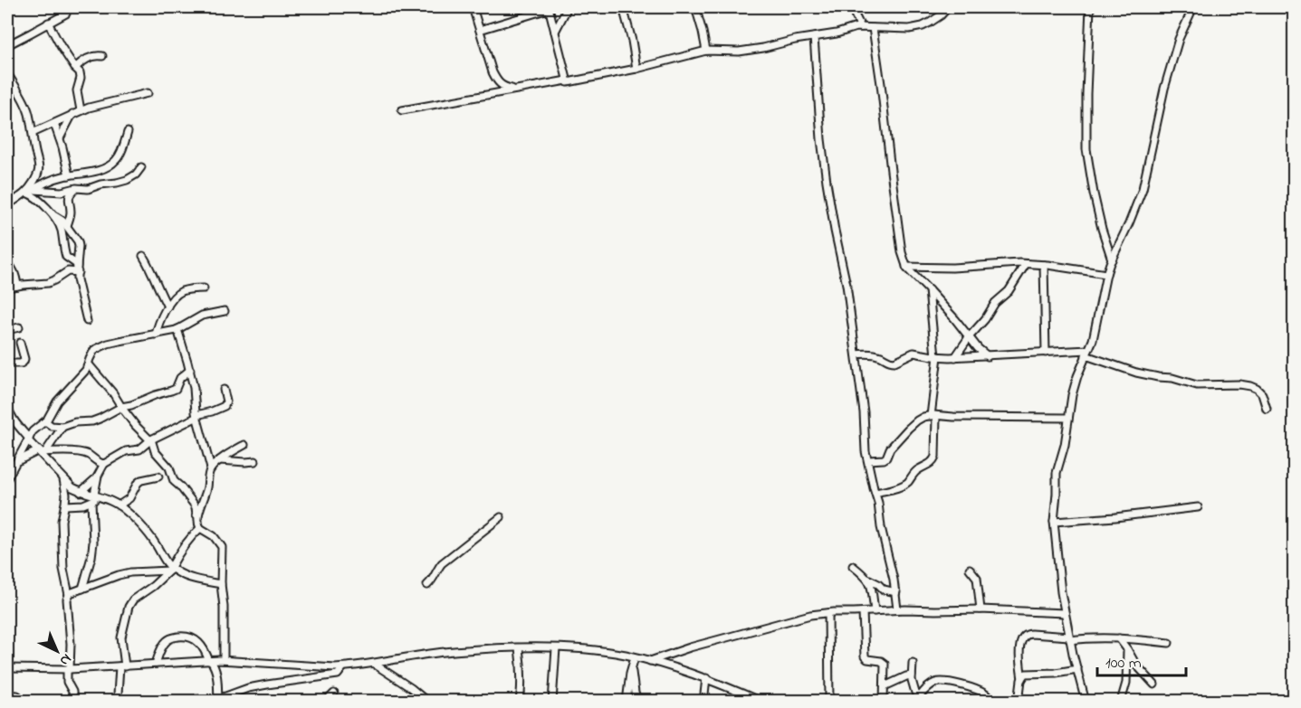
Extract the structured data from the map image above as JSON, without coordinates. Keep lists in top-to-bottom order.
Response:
{
  "scale_bar": "100 m",
  "north": "bottom right"
}
